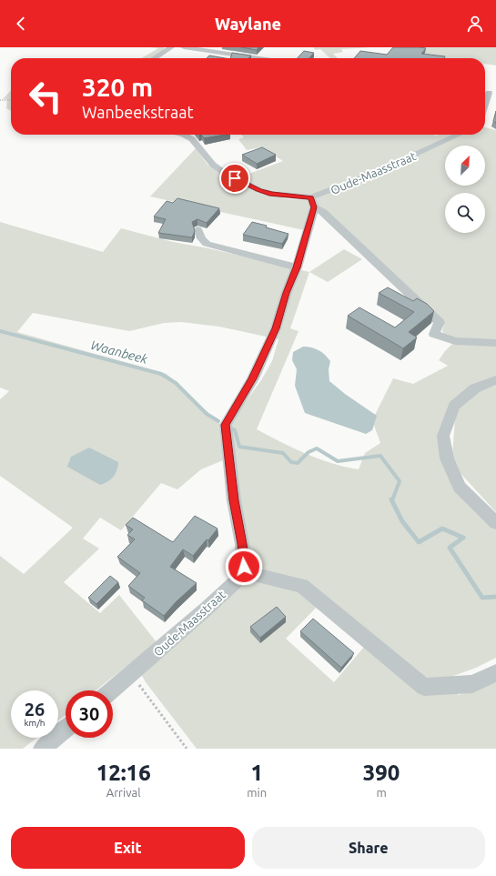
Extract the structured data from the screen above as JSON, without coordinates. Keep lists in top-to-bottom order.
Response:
{
  "streets": {
    "street": ["Oude-Maasstraat"]
  },
  "water": ["Waanbeek"],
  "north": "top right",
  "page": {
    "header": "Waylane",
    "turn": ["320 m", "Wanbeekstraat"],
    "speed": "26 km/h",
    "limit": "30",
    "eta": [
      "12:16",
      "Arrival",
      "1",
      "min",
      "390",
      "m"
    ],
    "buttons": ["Exit", "Share"]
  }
}
